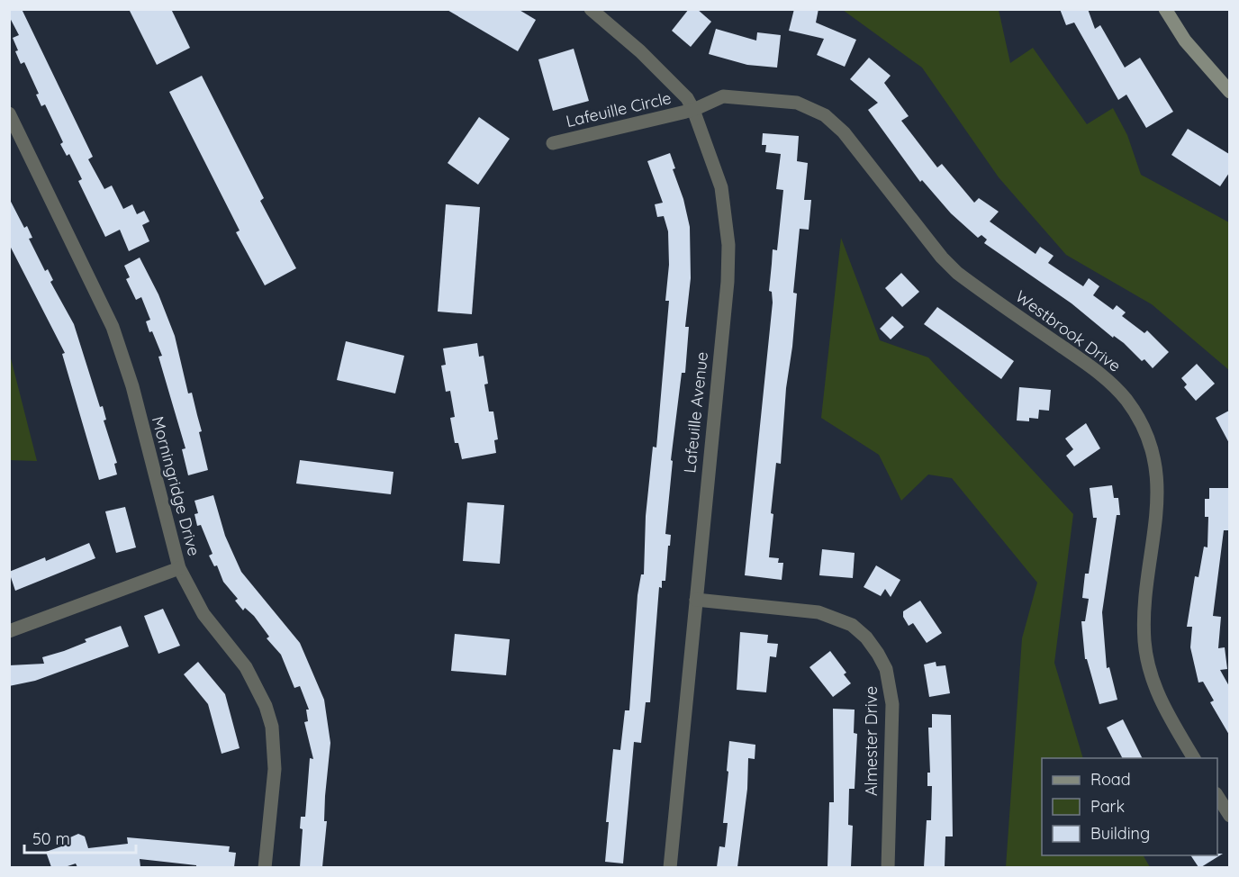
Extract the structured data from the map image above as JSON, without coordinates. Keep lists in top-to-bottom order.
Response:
{
  "streets": {
    "street": [
      "Lafeuille Circle",
      "Westbrook Drive",
      "Lafeuille Avenue",
      "Morningridge Drive",
      "Almester Drive"
    ]
  },
  "crossings": [
    ["Lafeuille Circle", "Westbrook Drive"],
    ["Lafeuille Circle", "Lafeuille Avenue"],
    ["Westbrook Drive", "Lafeuille Avenue"],
    ["Lafeuille Avenue", "Almester Drive"]
  ],
  "legend": ["Road", "Park", "Building"],
  "scale_bar": "50 m"
}
